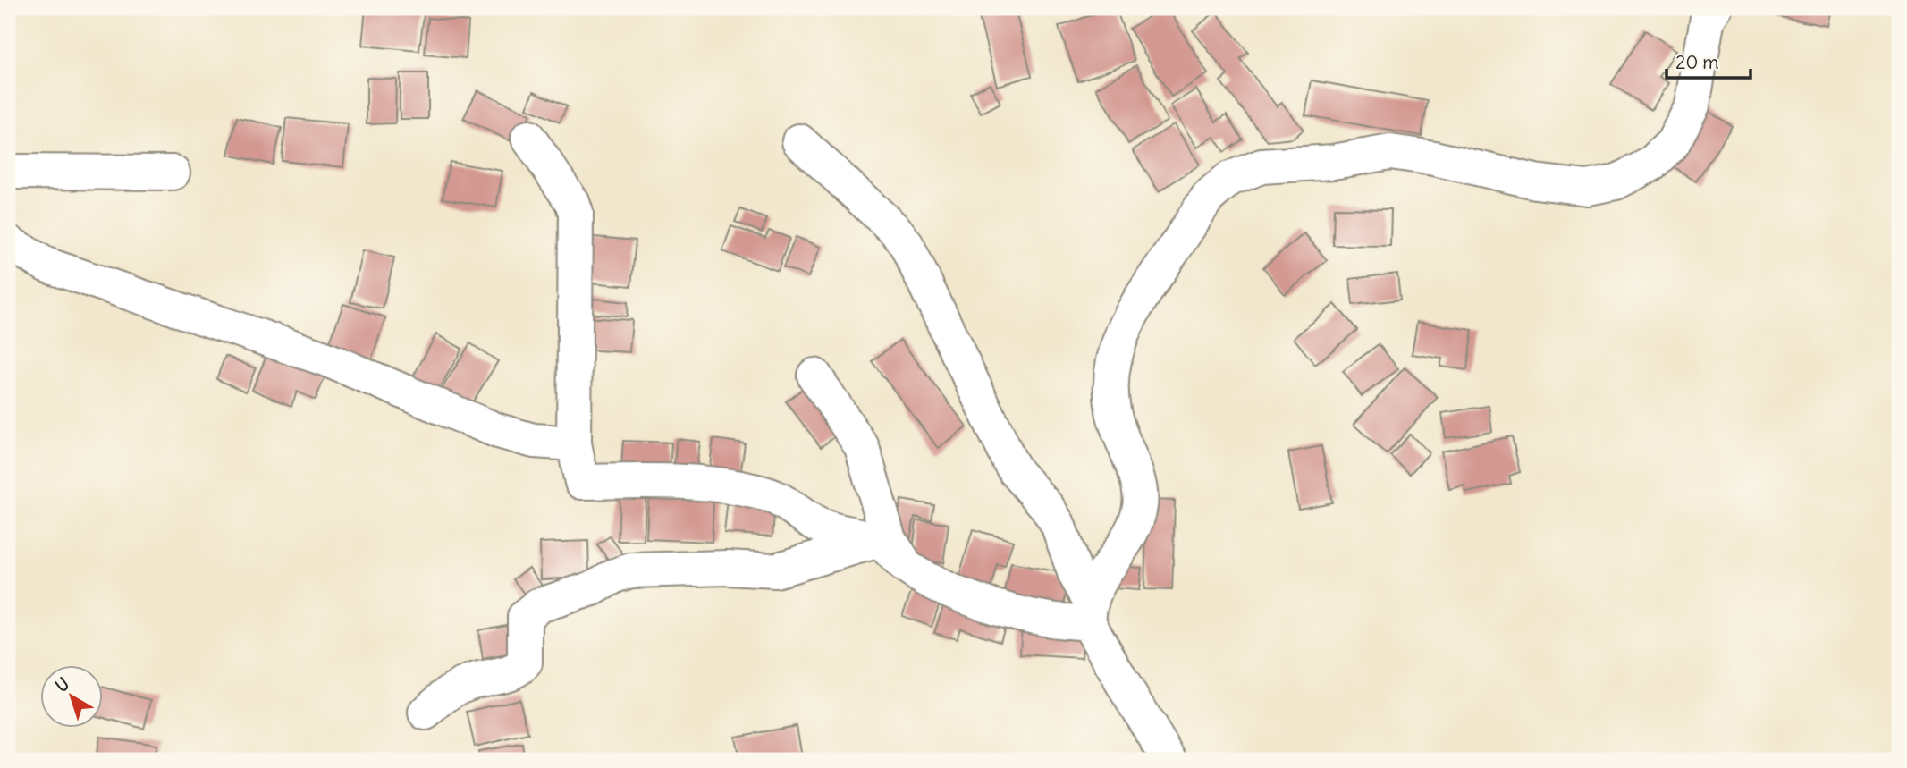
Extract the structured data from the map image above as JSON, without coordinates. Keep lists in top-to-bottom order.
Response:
{
  "scale_bar": "20 m",
  "north": "top left"
}
